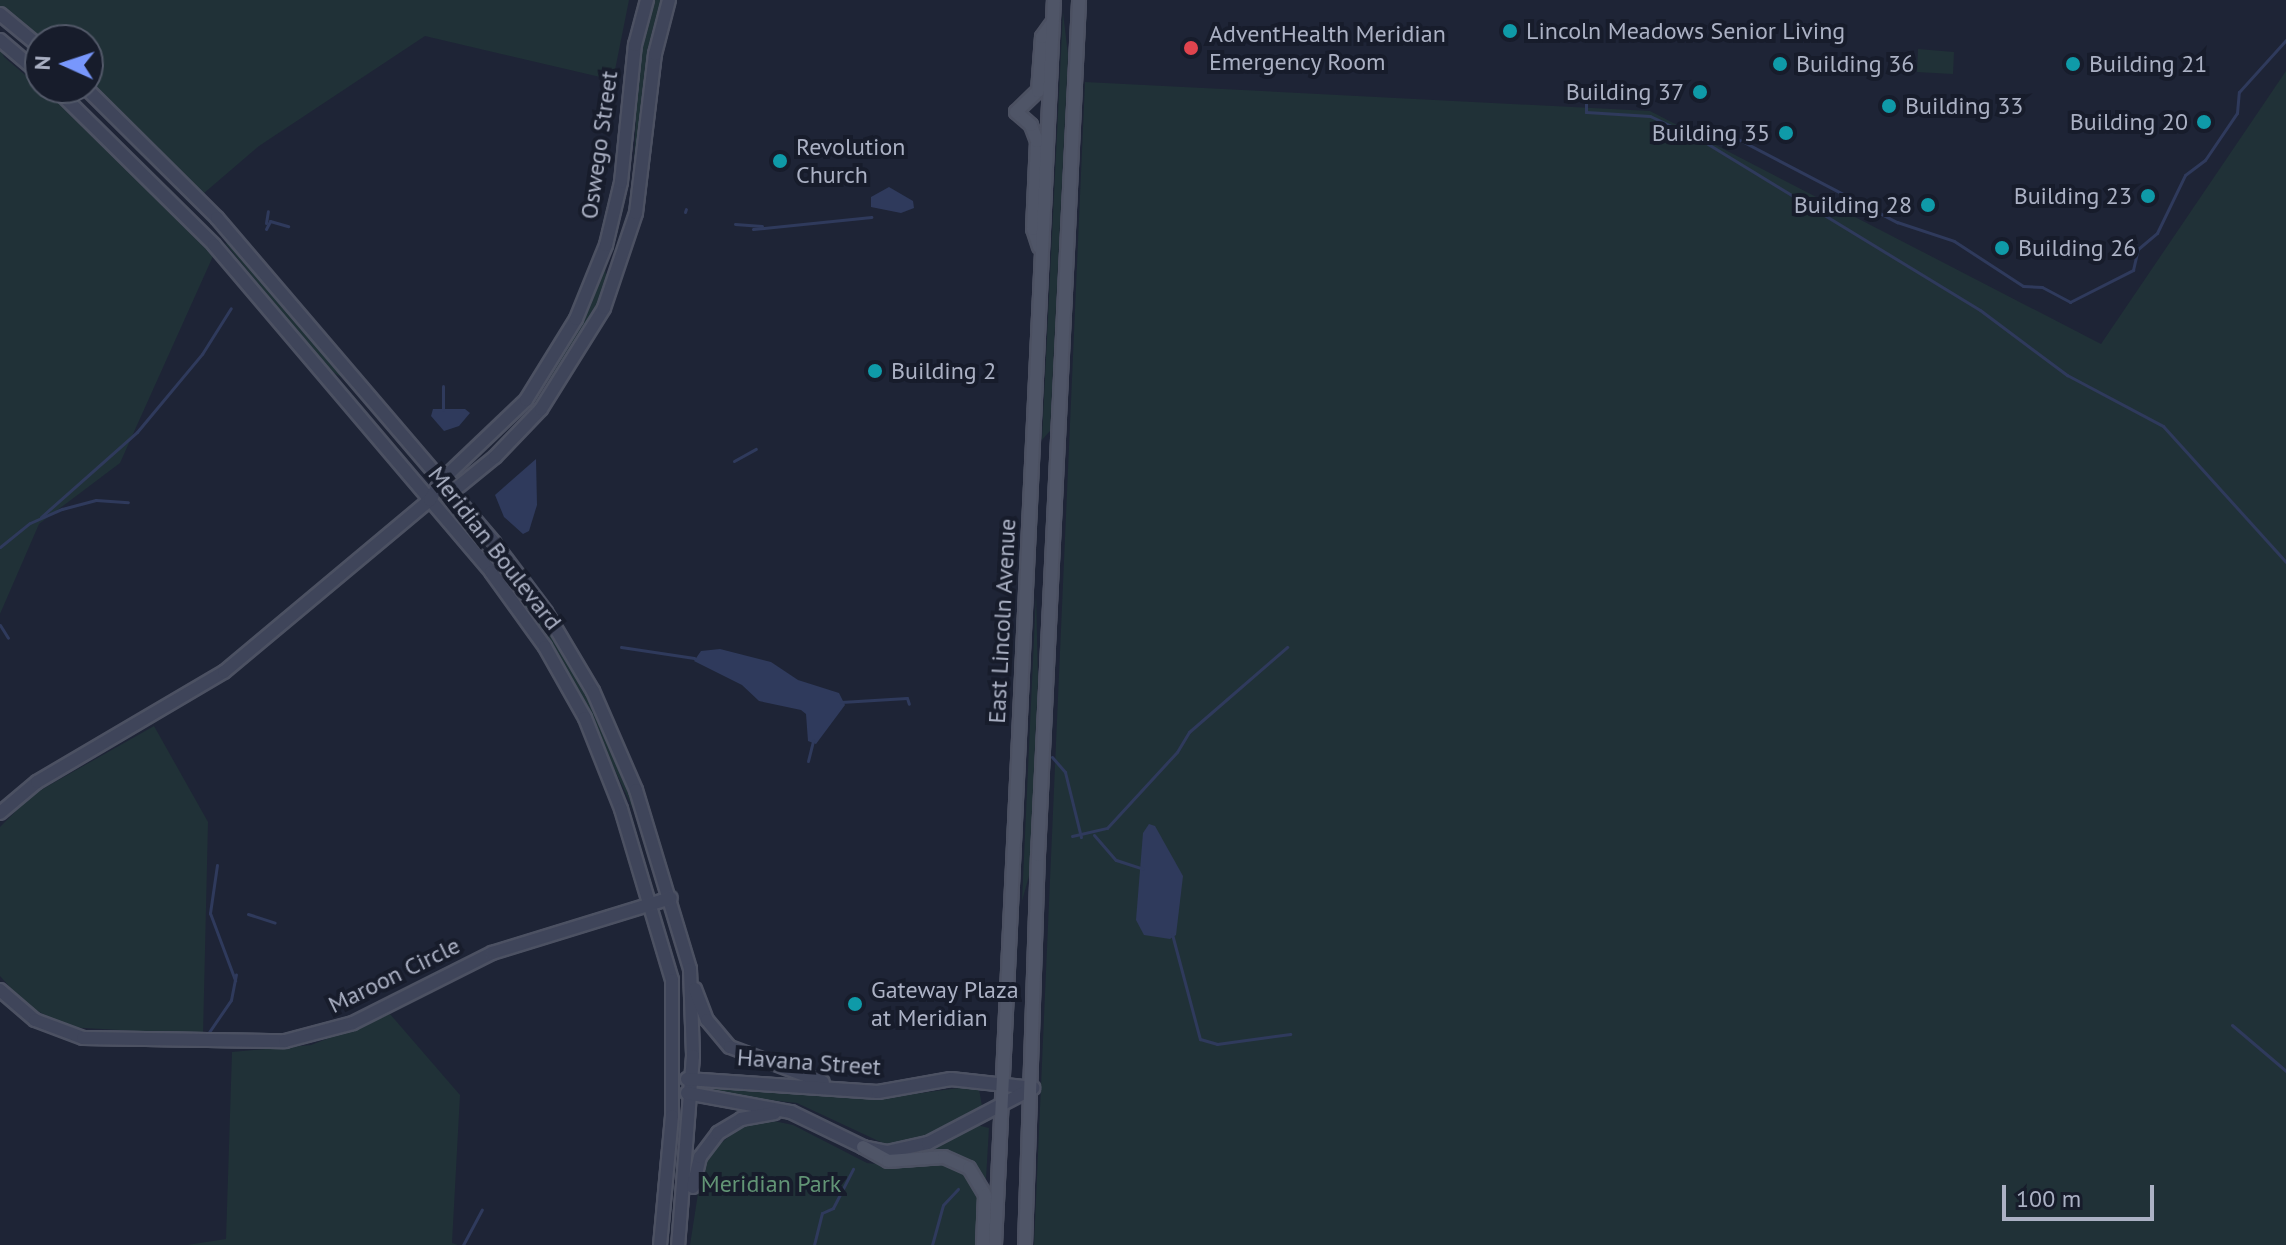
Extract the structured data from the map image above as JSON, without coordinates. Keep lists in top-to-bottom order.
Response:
{
  "streets": {
    "main road": [
      "Oswego Street",
      "Meridian Boulevard",
      "East Lincoln Avenue",
      "Maroon Circle",
      "Havana Street"
    ]
  },
  "crossings": [
    ["Oswego Street", "Meridian Boulevard"],
    ["Meridian Boulevard", "Maroon Circle"],
    ["Meridian Boulevard", "Havana Street"],
    ["East Lincoln Avenue", "Havana Street"]
  ],
  "parks": ["Meridian Park"],
  "places": [
    "Lincoln Meadows Senior Living",
    "AdventHealth Meridian Emergency Room",
    "Building 36",
    "Building 21",
    "Building 37",
    "Building 33",
    "Building 20",
    "Building 35",
    "Revolution Church",
    "Building 23",
    "Building 28",
    "Building 26",
    "Building 2",
    "Gateway Plaza at Meridian"
  ],
  "scale_bar": "100 m",
  "north": "left"
}
